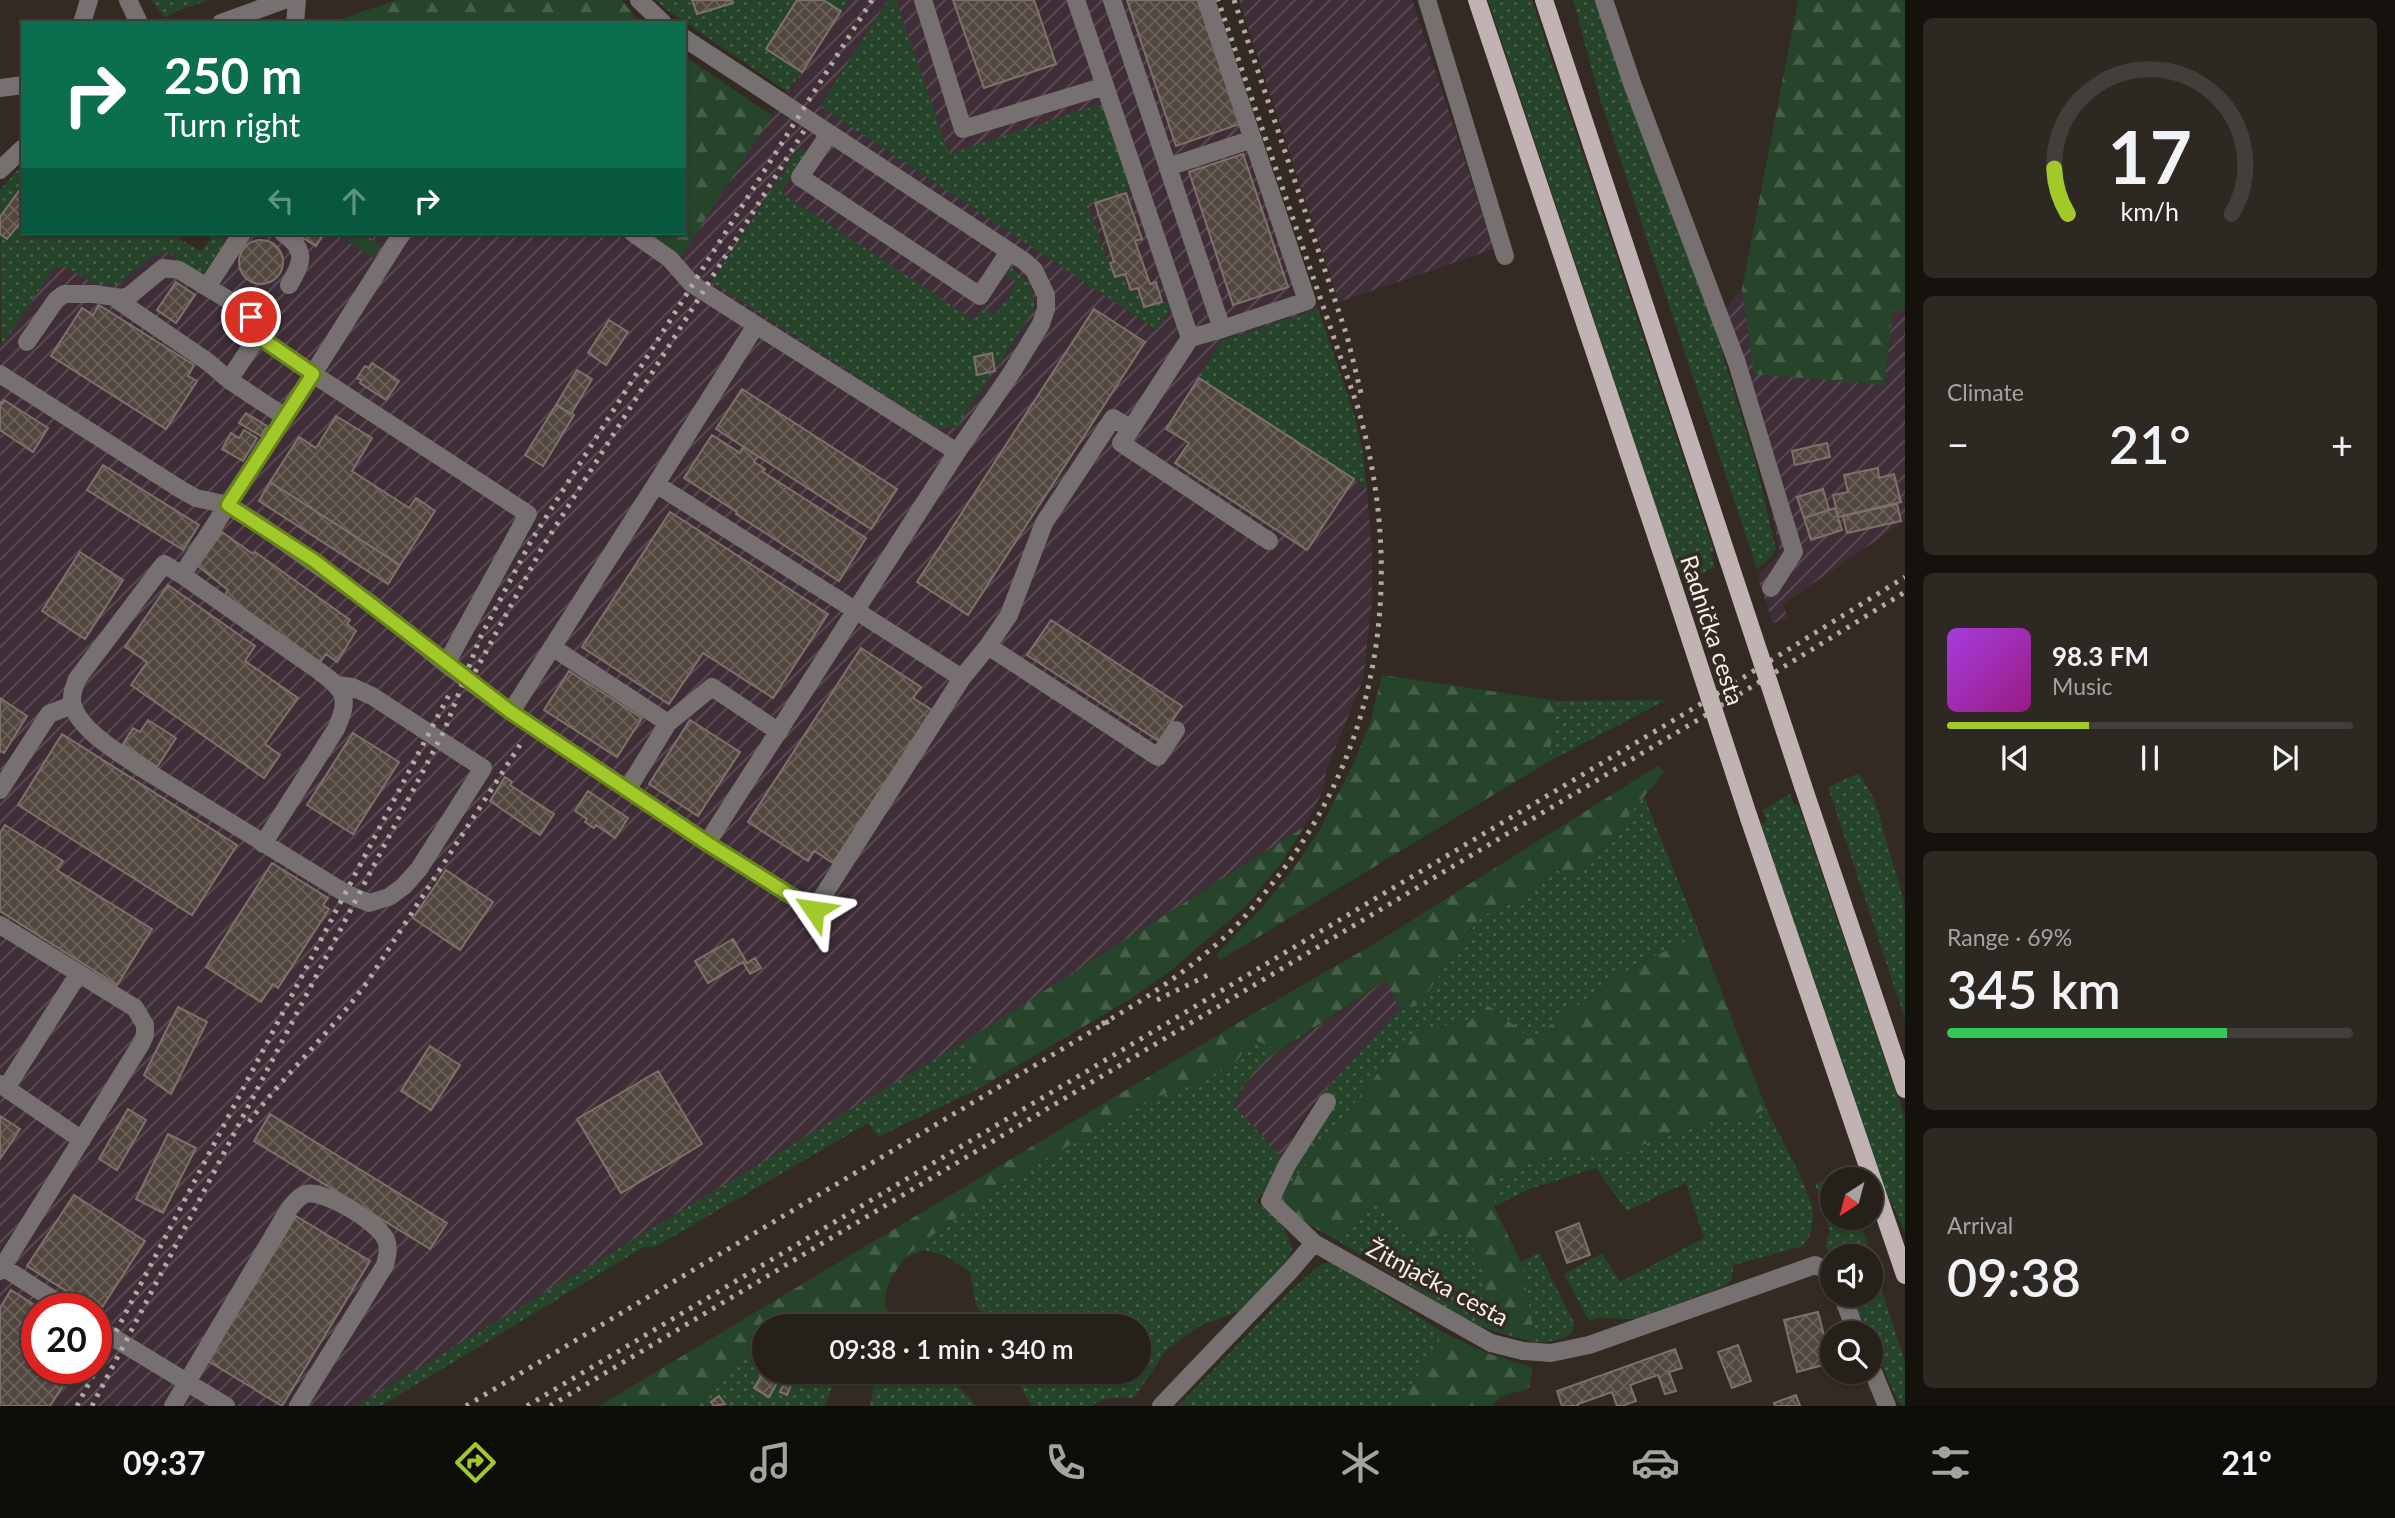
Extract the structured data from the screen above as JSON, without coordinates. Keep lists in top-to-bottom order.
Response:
{
  "streets": {
    "main road": ["Radnička cesta"],
    "street": ["Žitnjačka cesta"]
  },
  "north": "bottom left",
  "page": {
    "turn": ["250 m", "Turn right"],
    "tile": [
      "Climate",
      ["Range · 69%", "345 km"],
      ["Arrival", "09:38"]
    ],
    "heat": ["−", "21°", "+"],
    "song": ["98.3 FM", "Music"],
    "limit": "20",
    "trip": "09:38 · 1 min · 340 m",
    "tabs": ["09:37", "21°"],
    "gauge": ["17", "km/h"]
  }
}
